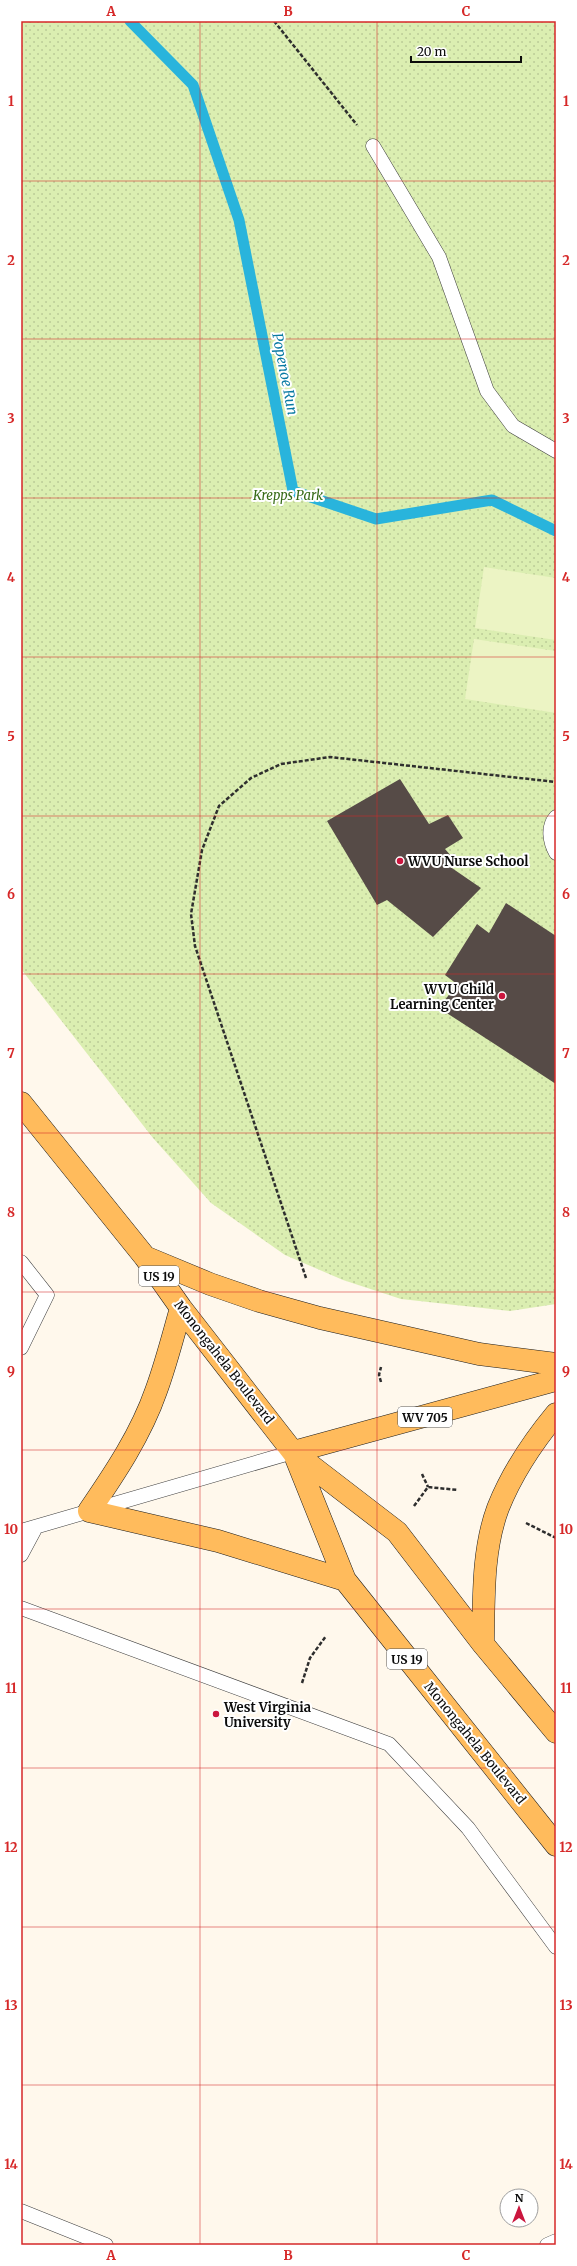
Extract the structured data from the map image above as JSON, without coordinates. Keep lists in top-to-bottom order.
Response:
{
  "streets": {
    "main road": ["US 19", "Monongahela Boulevard", "WV 705"]
  },
  "crossings": [
    ["Monongahela Boulevard", "WV 705"]
  ],
  "water": ["Popenoe Run"],
  "parks": ["Krepps Park"],
  "places": ["WVU Nurse School", "WVU Child Learning Center", "West Virginia University"],
  "scale_bar": "20 m",
  "north": "top",
  "grid": {
    "columns": ["A", "B", "C"],
    "rows": [
      "1",
      "2",
      "3",
      "4",
      "5",
      "6",
      "7",
      "8",
      "9",
      "10",
      "11",
      "12",
      "13",
      "14"
    ]
  }
}
